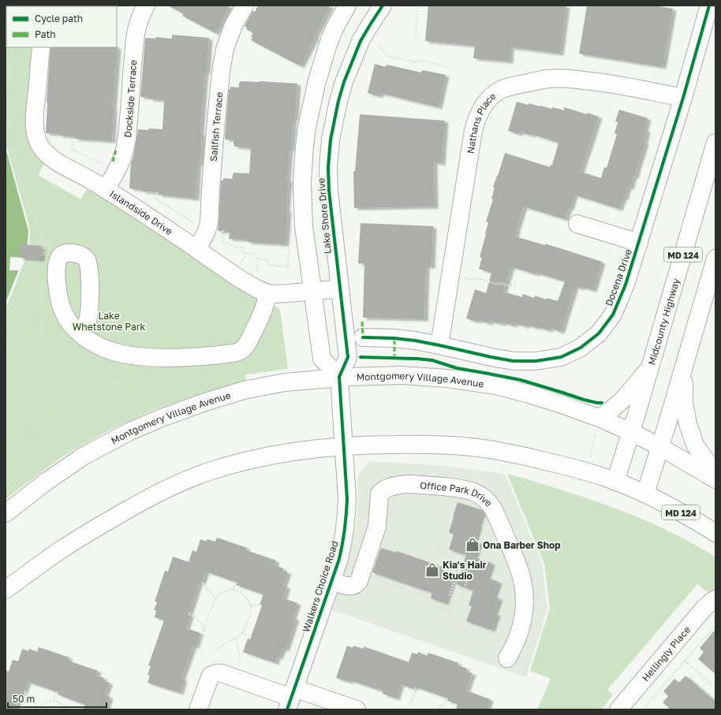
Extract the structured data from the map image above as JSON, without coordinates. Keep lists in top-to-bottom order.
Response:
{
  "streets": {
    "street": [
      "Dockside Terrace",
      "Nathans Place",
      "Sailfish Terrace",
      "Islandside Drive",
      "Lake Shore Drive",
      "MD 124",
      "Docena Drive",
      "Midcounty Highway",
      "Montgomery Village Avenue",
      "Office Park Drive",
      "Walkers Choice Road",
      "Hellingly Place"
    ]
  },
  "crossings": [
    ["Dockside Terrace", "Islandside Drive"],
    ["Nathans Place", "Docena Drive"],
    ["Sailfish Terrace", "Islandside Drive"],
    ["Islandside Drive", "Lake Shore Drive"],
    ["Lake Shore Drive", "Montgomery Village Avenue"],
    ["Lake Shore Drive", "Walkers Choice Road"],
    ["MD 124", "Midcounty Highway"],
    ["Midcounty Highway", "Montgomery Village Avenue"],
    ["Montgomery Village Avenue", "Walkers Choice Road"],
    ["Office Park Drive", "Walkers Choice Road"]
  ],
  "parks": ["Lake Whetstone Park"],
  "places": {
    "shop": ["Ona Barber Shop", "Kia's Hair Studio"]
  },
  "legend": ["Cycle path", "Path"],
  "scale_bar": "50 m"
}
